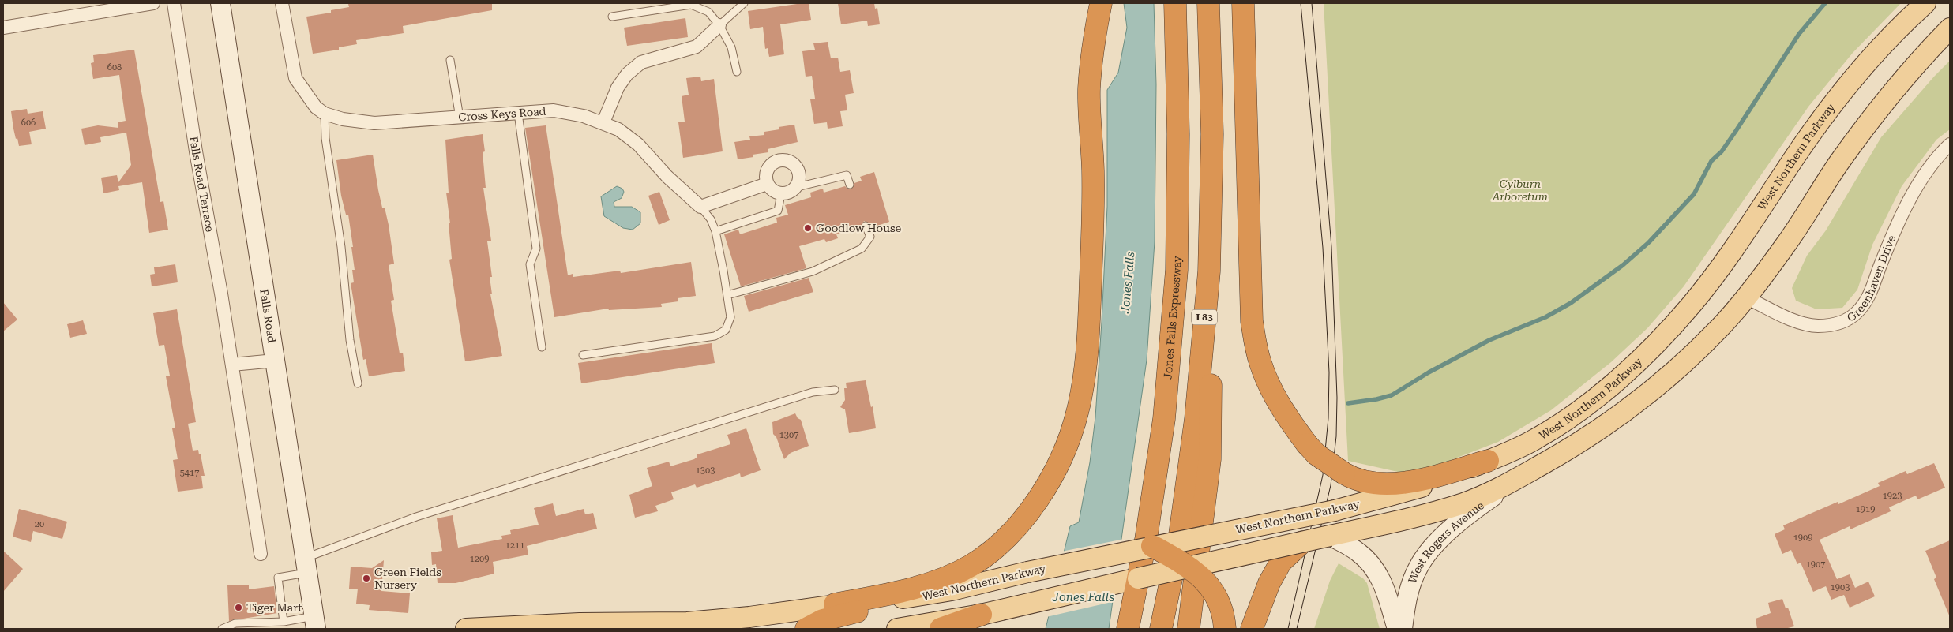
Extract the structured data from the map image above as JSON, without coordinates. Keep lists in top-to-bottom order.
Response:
{
  "streets": {
    "highway": ["I 83", "Jones Falls Expressway"],
    "main road": ["West Northern Parkway", "Falls Road", "West Rogers Avenue"],
    "street": ["Cross Keys Road", "Falls Road Terrace", "Greenhaven Drive"]
  },
  "water": ["Jones Falls"],
  "parks": ["Cylburn Arboretum"],
  "places": ["Goodlow House", "Green Fields Nursery", "Tiger Mart"],
  "house_numbers": [
    "608",
    "606",
    "1307",
    "1303",
    "5417",
    "1923",
    "1919",
    "20",
    "1909",
    "1211",
    "1209",
    "1907",
    "1903"
  ]
}
